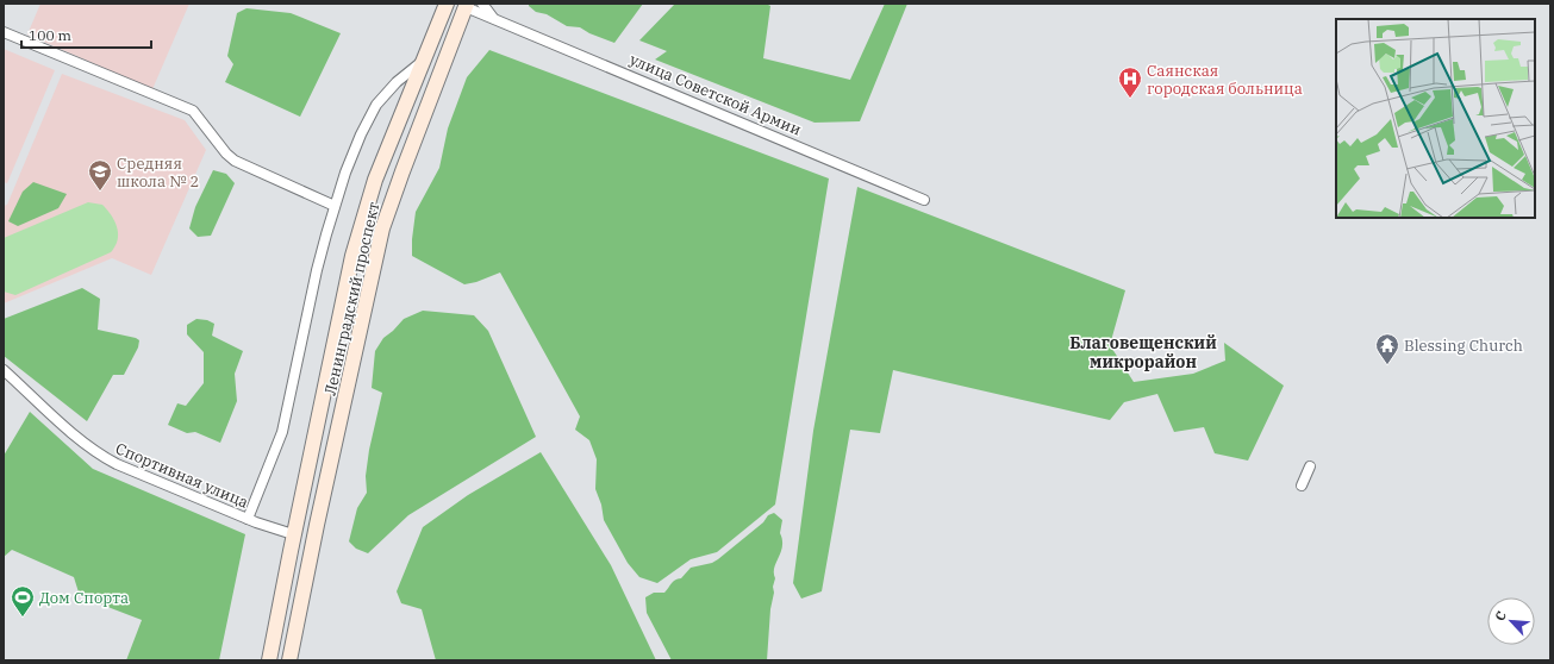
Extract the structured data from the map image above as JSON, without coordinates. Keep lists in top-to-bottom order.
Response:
{
  "streets": {
    "main road": ["Ленинградский проспект"],
    "street": ["улица Советской Армии", "Спортивная улица"]
  },
  "crossings": [
    ["улица Советской Армии", "Ленинградский проспект"],
    ["Ленинградский проспект", "Спортивная улица"]
  ],
  "districts": ["Благовещенский микрорайон"],
  "places": {
    "hospital": ["Саянская городская больница"],
    "school or university": ["Средняя школа № 2"],
    "temple": ["Blessing Church"],
    "sports": ["Дом Спорта"]
  },
  "scale_bar": "100 m",
  "north": "top left"
}
